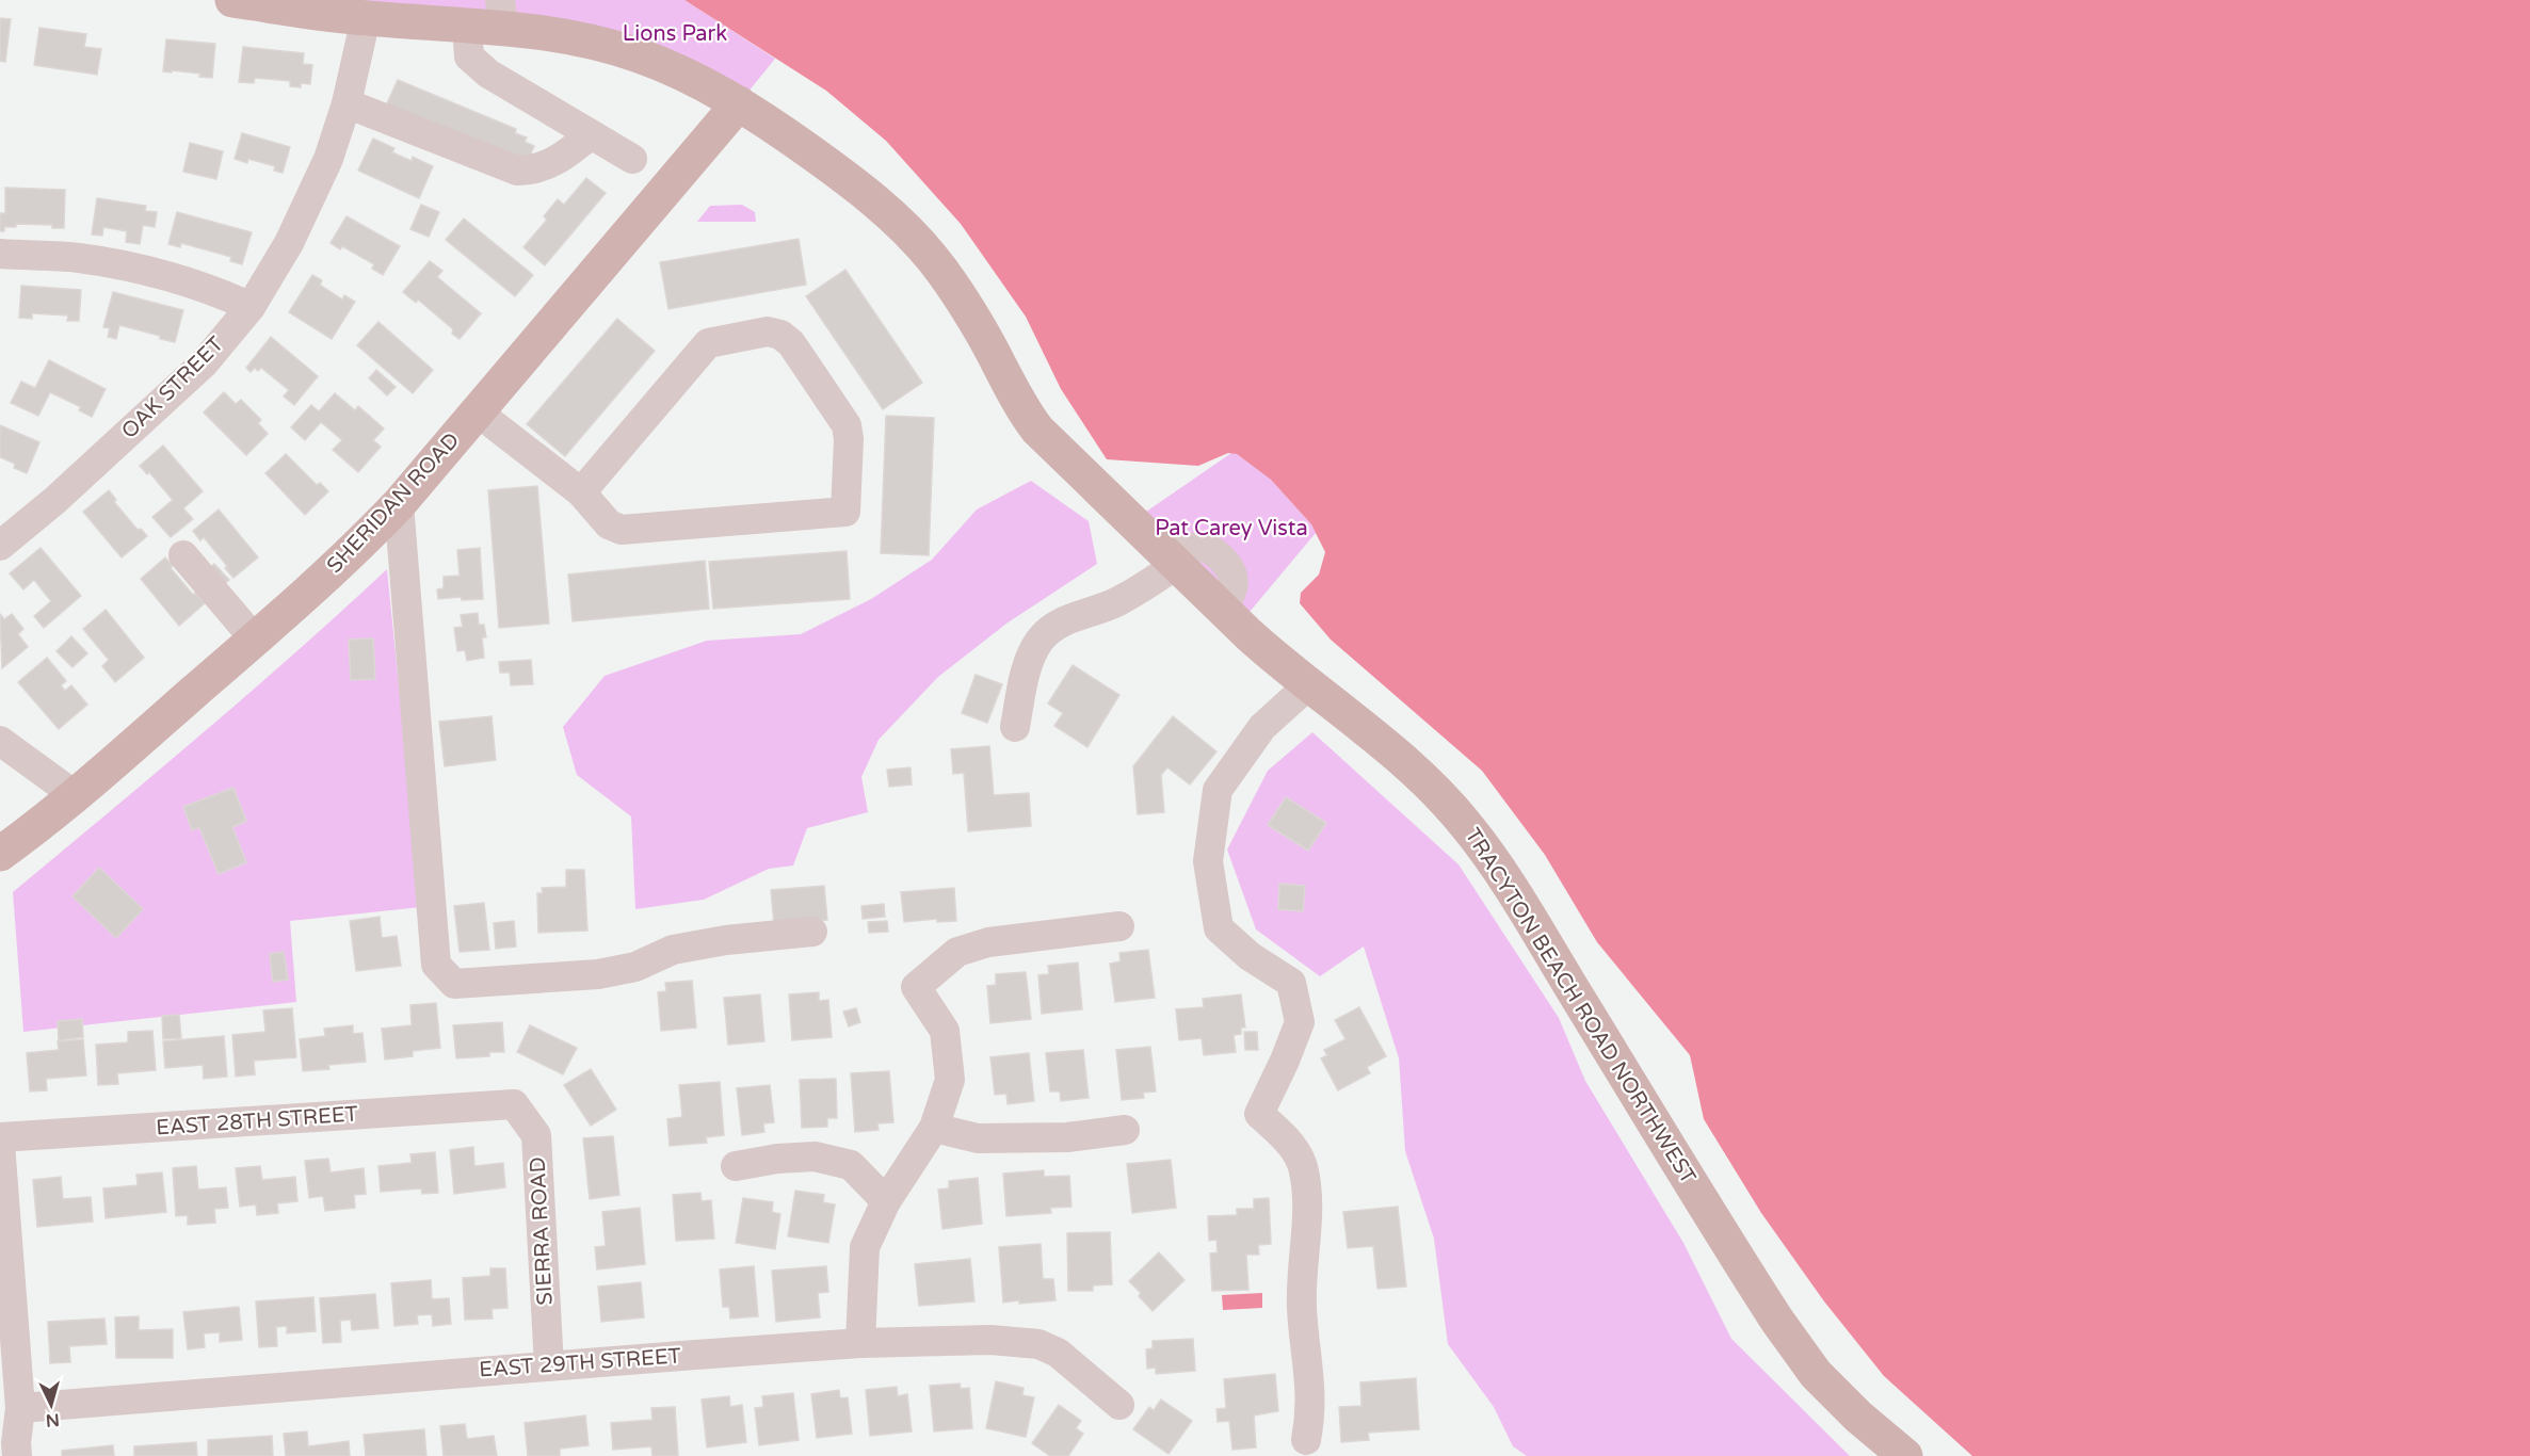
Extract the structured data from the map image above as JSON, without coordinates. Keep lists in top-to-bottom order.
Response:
{
  "streets": {
    "main road": ["SHERIDAN ROAD", "TRACYTON BEACH ROAD NORTHWEST"],
    "street": [
      "OAK STREET",
      "EAST 28TH STREET",
      "SIERRA ROAD",
      "EAST 29TH STREET"
    ]
  },
  "crossings": [
    ["OAK STREET", "TRACYTON BEACH ROAD NORTHWEST"],
    ["SHERIDAN ROAD", "TRACYTON BEACH ROAD NORTHWEST"],
    ["EAST 28TH STREET", "SIERRA ROAD"],
    ["SIERRA ROAD", "EAST 29TH STREET"]
  ],
  "parks": ["Lions Park", "Pat Carey Vista"],
  "north": "bottom"
}
